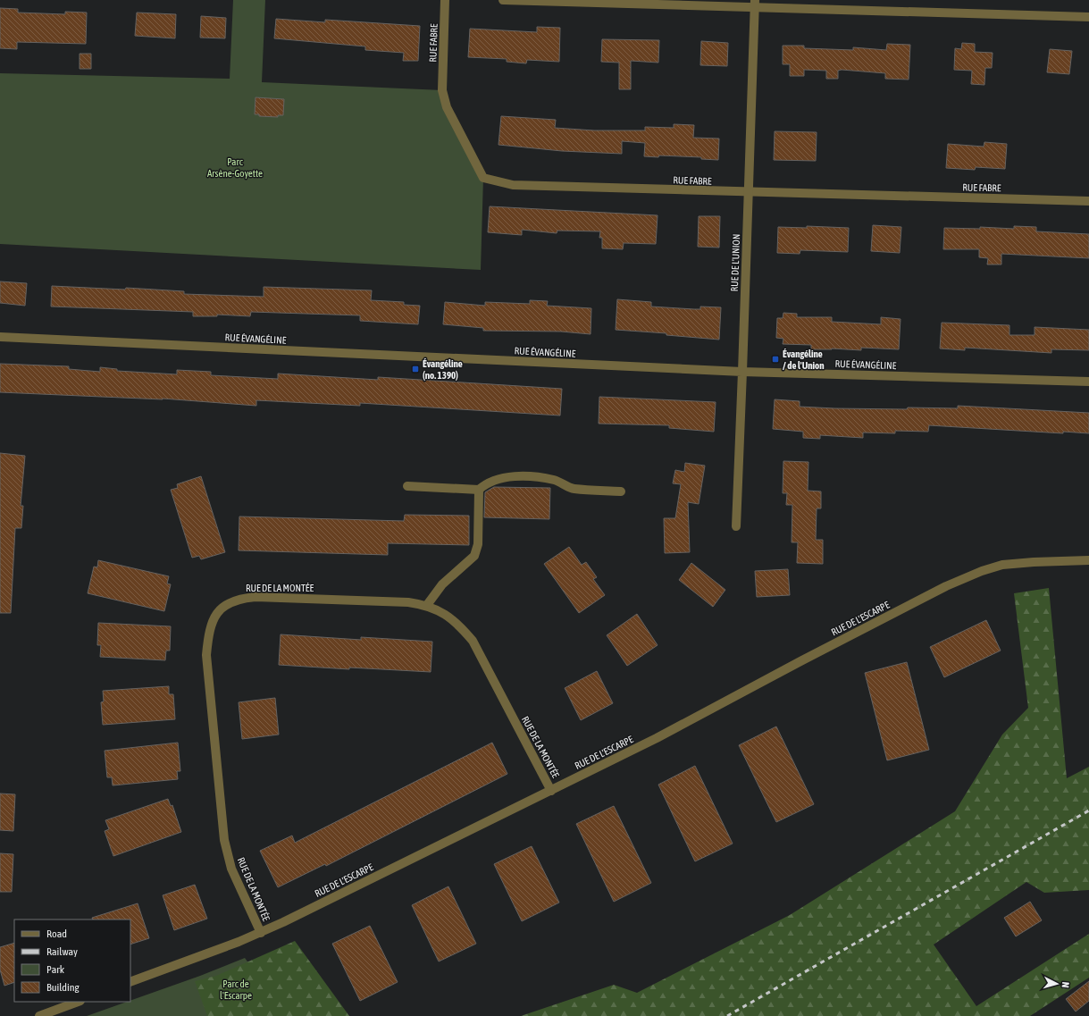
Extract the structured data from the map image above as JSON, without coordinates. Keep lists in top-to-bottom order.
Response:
{
  "streets": {
    "street": [
      "RUE FABRE",
      "RUE DE L'UNION",
      "RUE ÉVANGÉLINE",
      "RUE DE LA MONTÉE",
      "RUE DE L'ESCARPE"
    ]
  },
  "crossings": [
    ["RUE FABRE", "RUE DE L'UNION"],
    ["RUE DE L'UNION", "RUE ÉVANGÉLINE"],
    ["RUE DE LA MONTÉE", "RUE DE L'ESCARPE"]
  ],
  "parks": ["Parc Arsène-Goyette", "Parc de l'Escarpe"],
  "places": {
    "transit": ["Évangéline / de l'Union", "Évangéline (no. 1390)"]
  },
  "legend": [
    "Road",
    "Railway",
    "Park",
    "Building"
  ],
  "north": "right"
}
